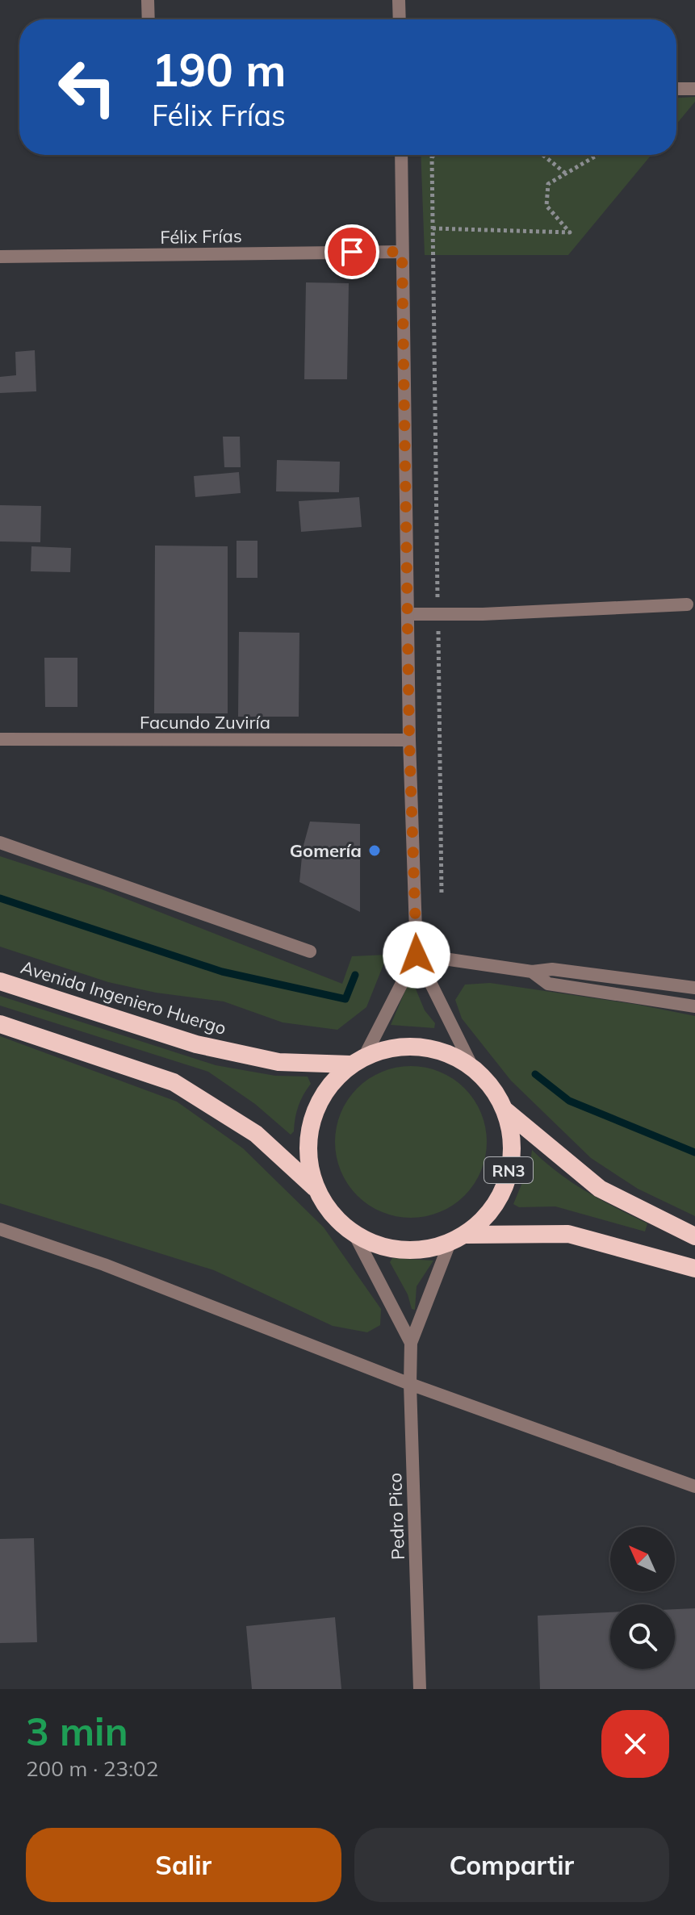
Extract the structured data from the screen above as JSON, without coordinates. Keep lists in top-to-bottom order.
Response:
{
  "streets": {
    "highway": ["Avenida Ingeniero Huergo", "RN3"],
    "street": ["Félix Frías", "Facundo Zuviría", "Pedro Pico"]
  },
  "crossings": [
    ["Avenida Ingeniero Huergo", "Pedro Pico"]
  ],
  "places": ["Gomería"],
  "north": "top left",
  "page": {
    "turn": ["190 m", "Félix Frías"],
    "heading": ["3 min", "200 m · 23:02"],
    "buttons": ["Salir", "Compartir"]
  }
}
